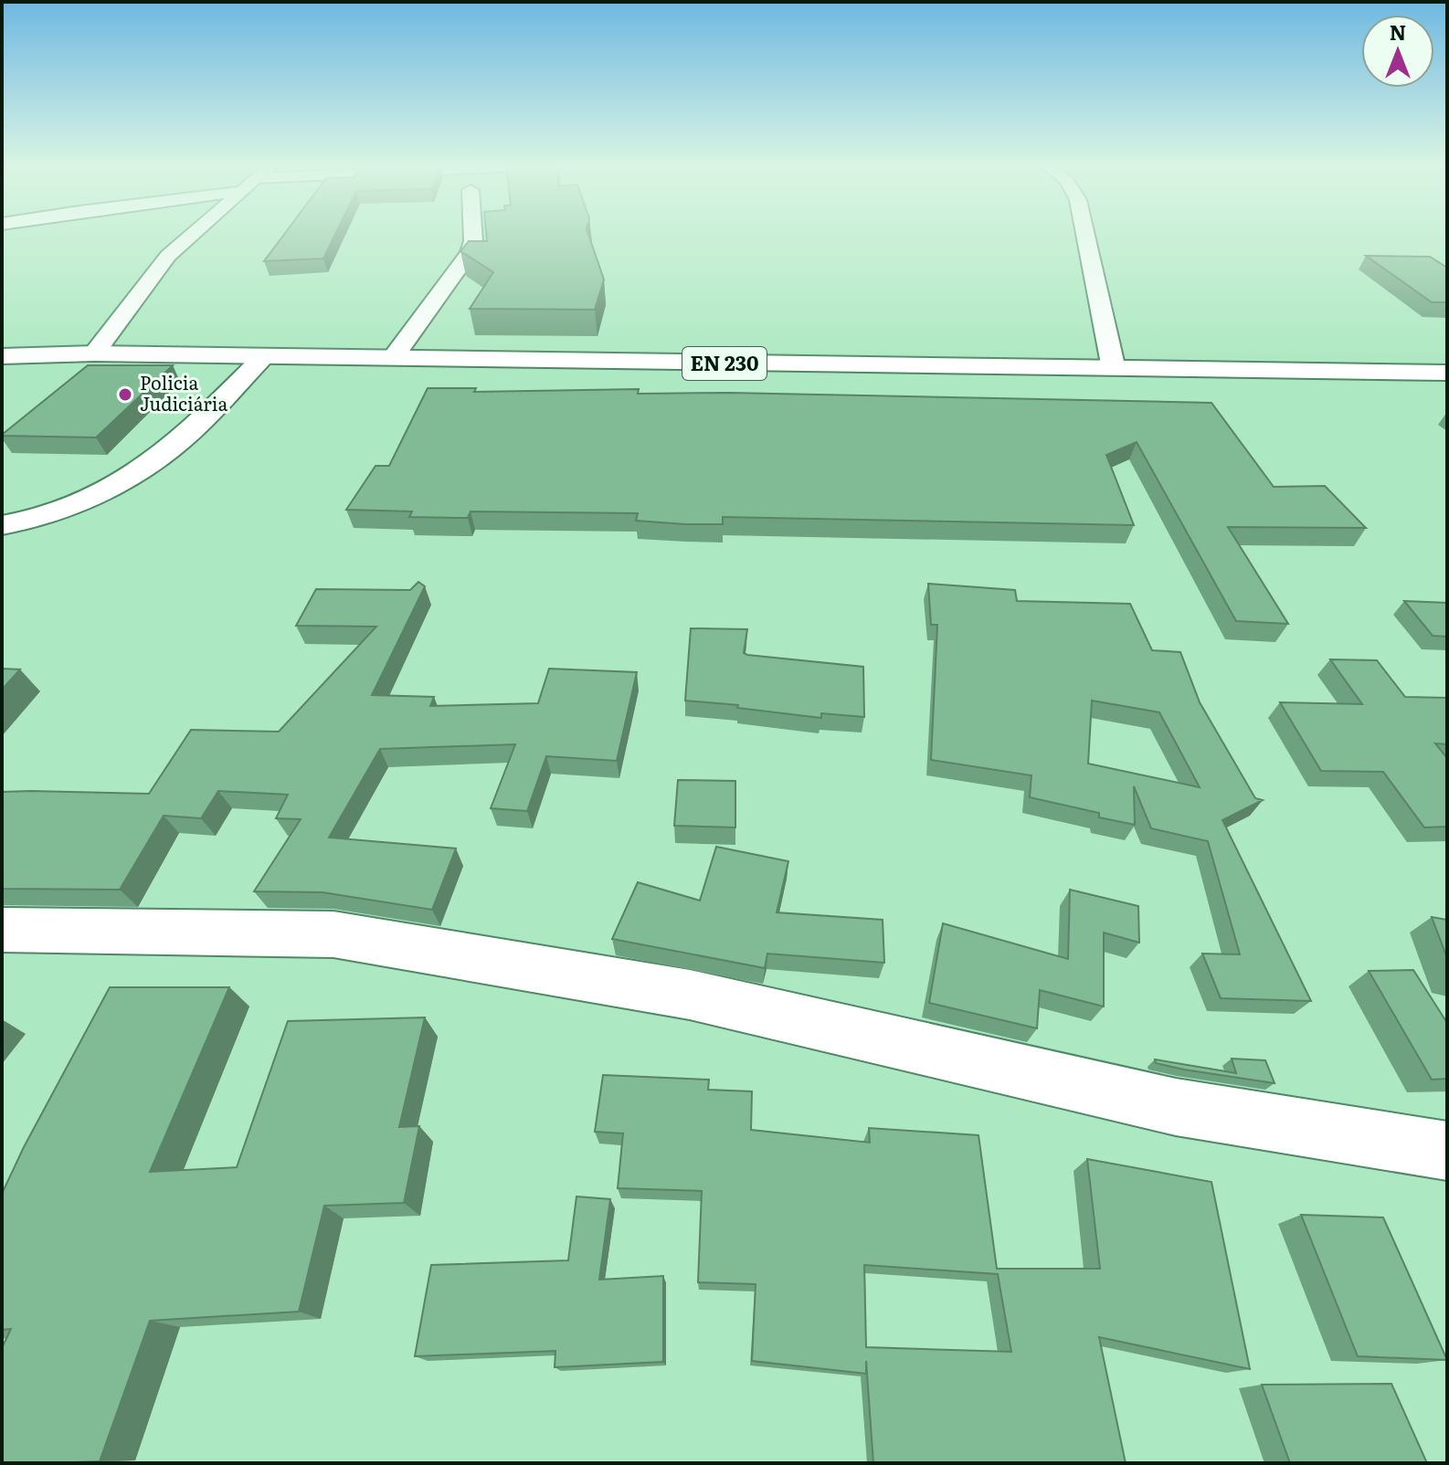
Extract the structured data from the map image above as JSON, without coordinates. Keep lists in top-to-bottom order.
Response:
{
  "streets": {
    "street": ["EN 230"]
  },
  "places": ["Policia Judiciária"],
  "north": "top"
}
